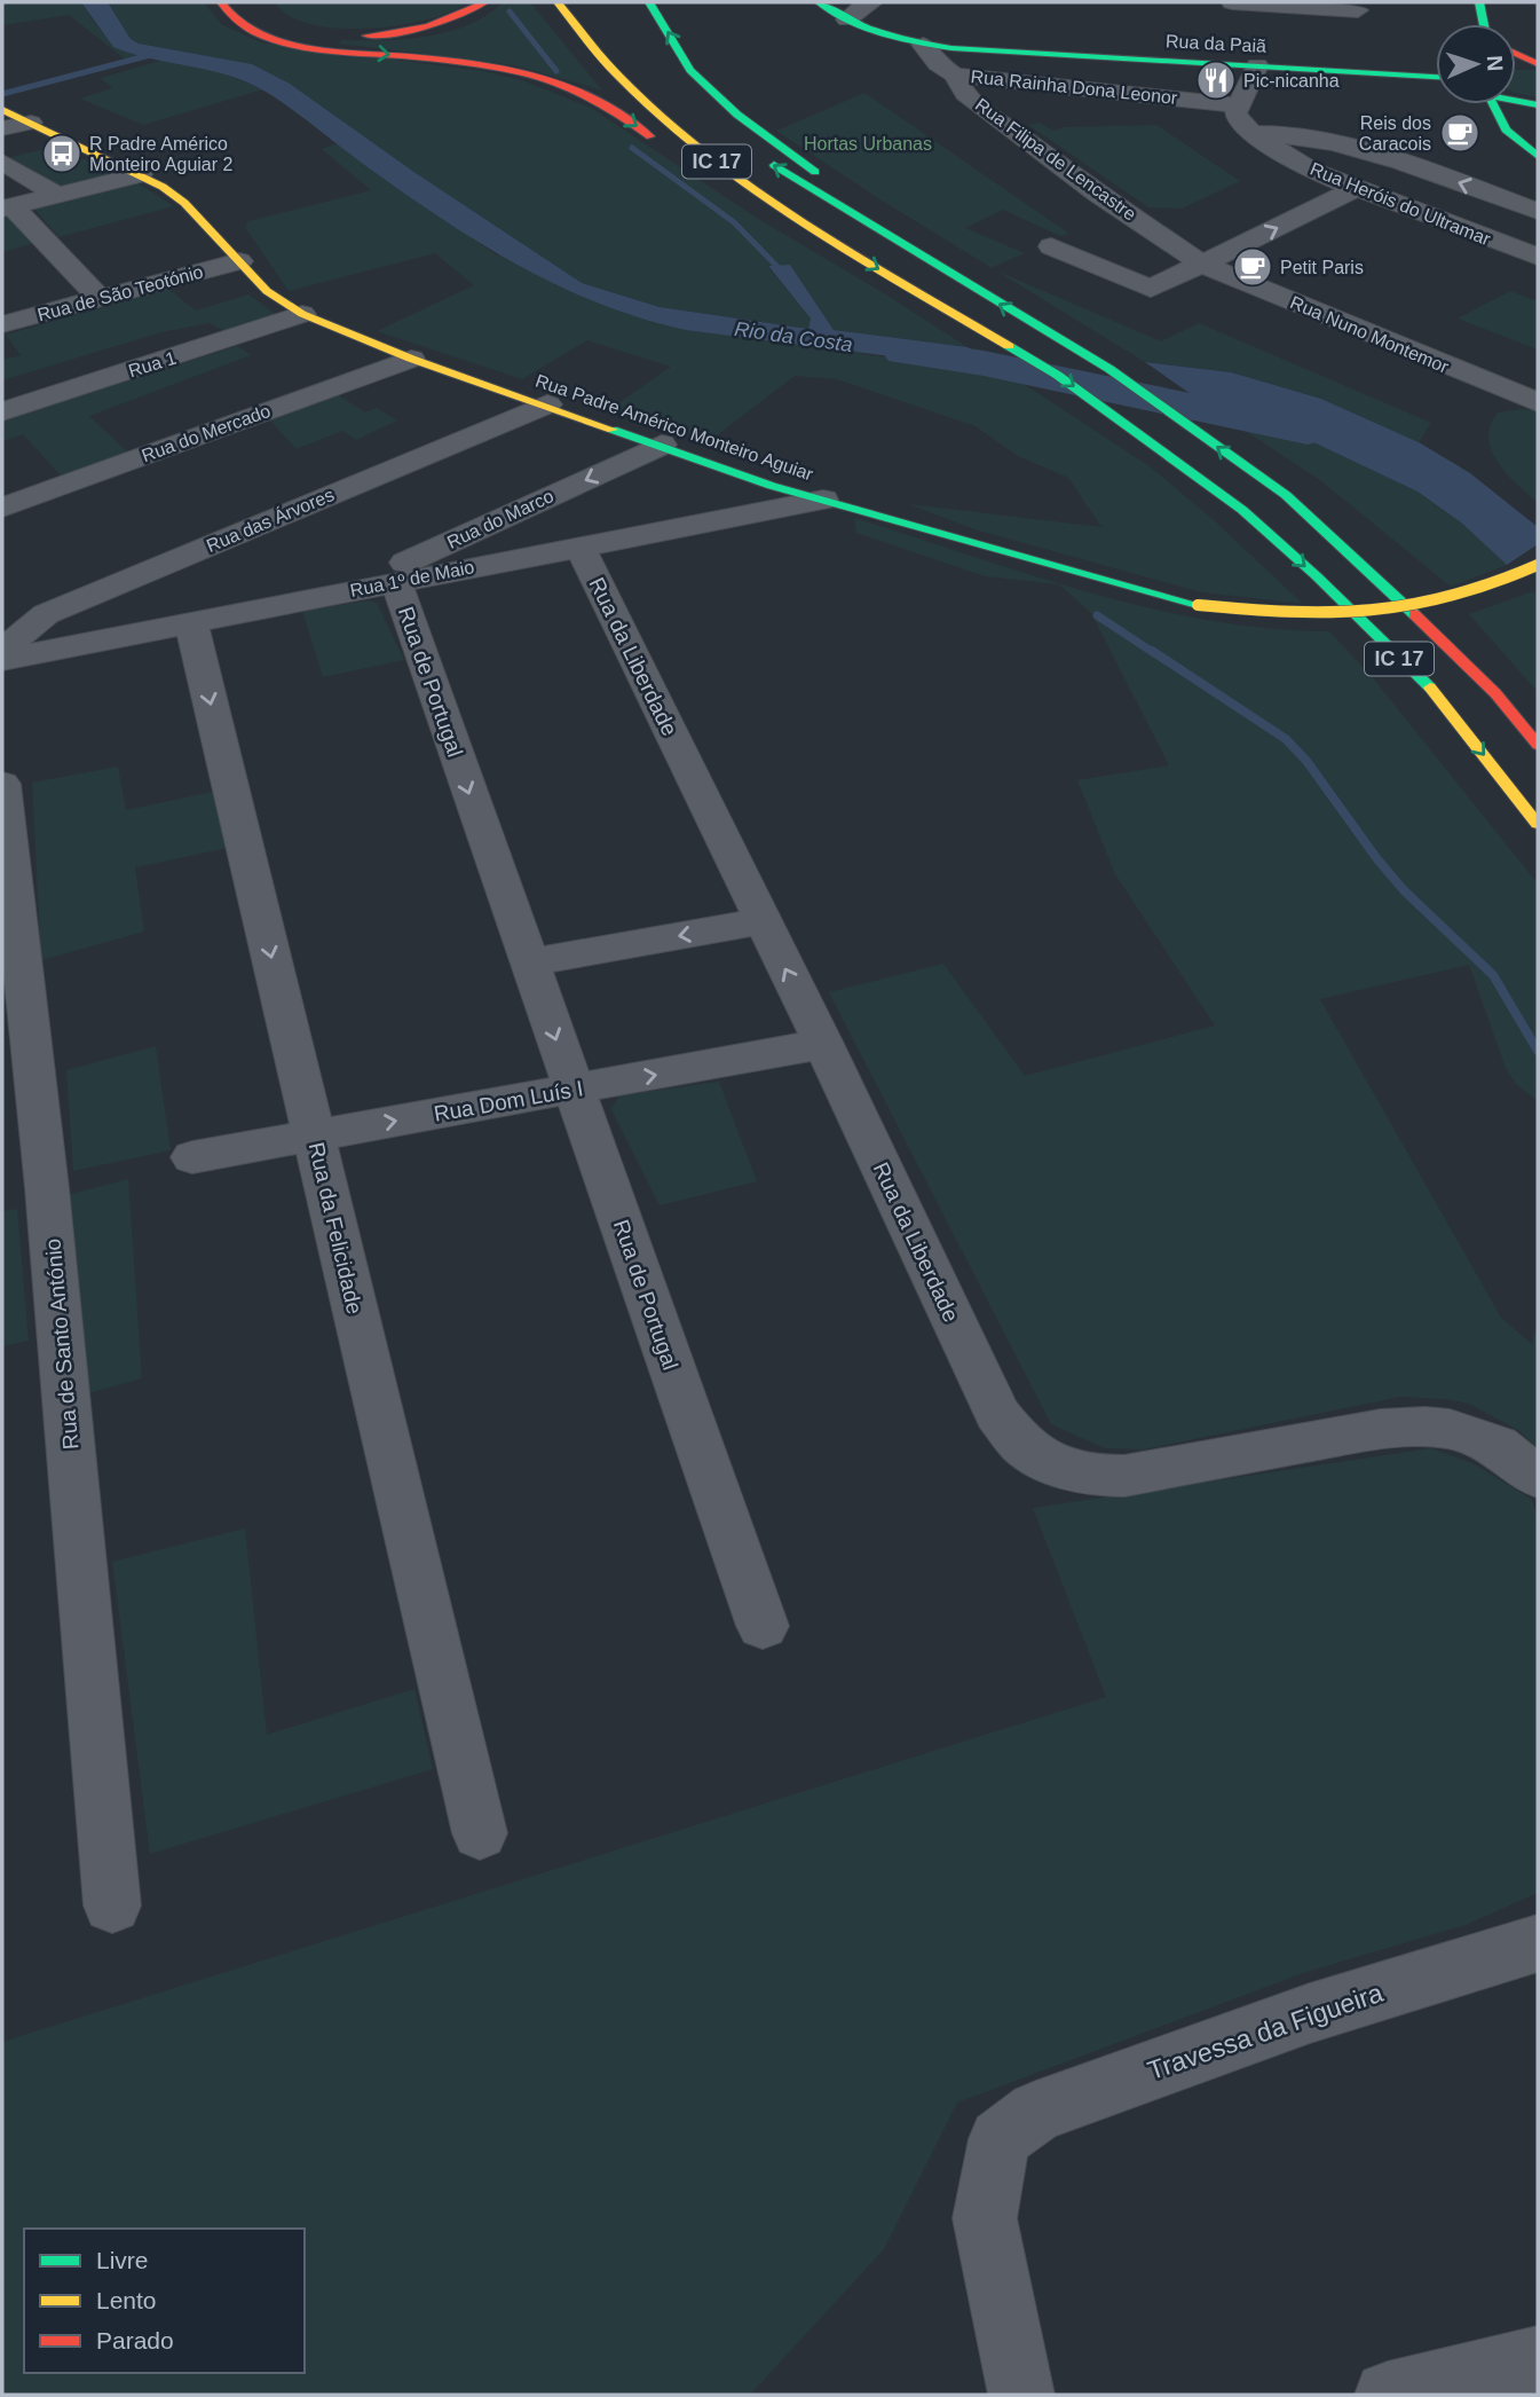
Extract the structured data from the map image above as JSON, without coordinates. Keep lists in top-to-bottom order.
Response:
{
  "streets": {
    "main road": ["Rua da Paiã", "IC 17", "Rua Padre Américo Monteiro Aguiar"],
    "street": [
      "Rua Rainha Dona Leonor",
      "Rua Filipa de Lencastre",
      "Rua Heróis do Ultramar",
      "Rua de São Teotónio",
      "Rua Nuno Montemor",
      "Rua 1",
      "Rua do Mercado",
      "Rua do Marco",
      "Rua das Árvores",
      "Rua 1º de Maio",
      "Rua da Liberdade",
      "Rua de Portugal",
      "Rua Dom Luís I",
      "Rua da Felicidade",
      "Rua de Santo António",
      "Travessa da Figueira"
    ]
  },
  "crossings": [
    ["Rua da Paiã", "Rua Filipa de Lencastre"],
    ["Rua Rainha Dona Leonor", "Rua Filipa de Lencastre"],
    ["Rua Rainha Dona Leonor", "Rua Heróis do Ultramar"],
    ["Rua Filipa de Lencastre", "Rua Nuno Montemor"],
    ["Rua de São Teotónio", "Rua Padre Américo Monteiro Aguiar"],
    ["Rua 1", "Rua Padre Américo Monteiro Aguiar"],
    ["Rua Padre Américo Monteiro Aguiar", "Rua do Mercado"],
    ["Rua Padre Américo Monteiro Aguiar", "Rua do Marco"],
    ["Rua Padre Américo Monteiro Aguiar", "Rua das Árvores"],
    ["Rua Padre Américo Monteiro Aguiar", "Rua 1º de Maio"],
    ["Rua do Marco", "Rua 1º de Maio"],
    ["Rua 1º de Maio", "Rua da Liberdade"],
    ["Rua 1º de Maio", "Rua de Portugal"],
    ["Rua 1º de Maio", "Rua da Felicidade"],
    ["Rua da Liberdade", "Rua Dom Luís I"],
    ["Rua de Portugal", "Rua Dom Luís I"],
    ["Rua Dom Luís I", "Rua da Felicidade"]
  ],
  "one_way": ["Rua do Marco", "Rua de Portugal", "Rua da Felicidade"],
  "water": ["Rio da Costa"],
  "parks": ["Hortas Urbanas"],
  "places": {
    "restaurant": ["Pic-nicanha"],
    "cafe": ["Reis dos Caracois", "Petit Paris"],
    "bus stop": ["R Padre Américo Monteiro Aguiar 2"]
  },
  "legend": ["Livre", "Lento", "Parado"],
  "north": "right"
}
